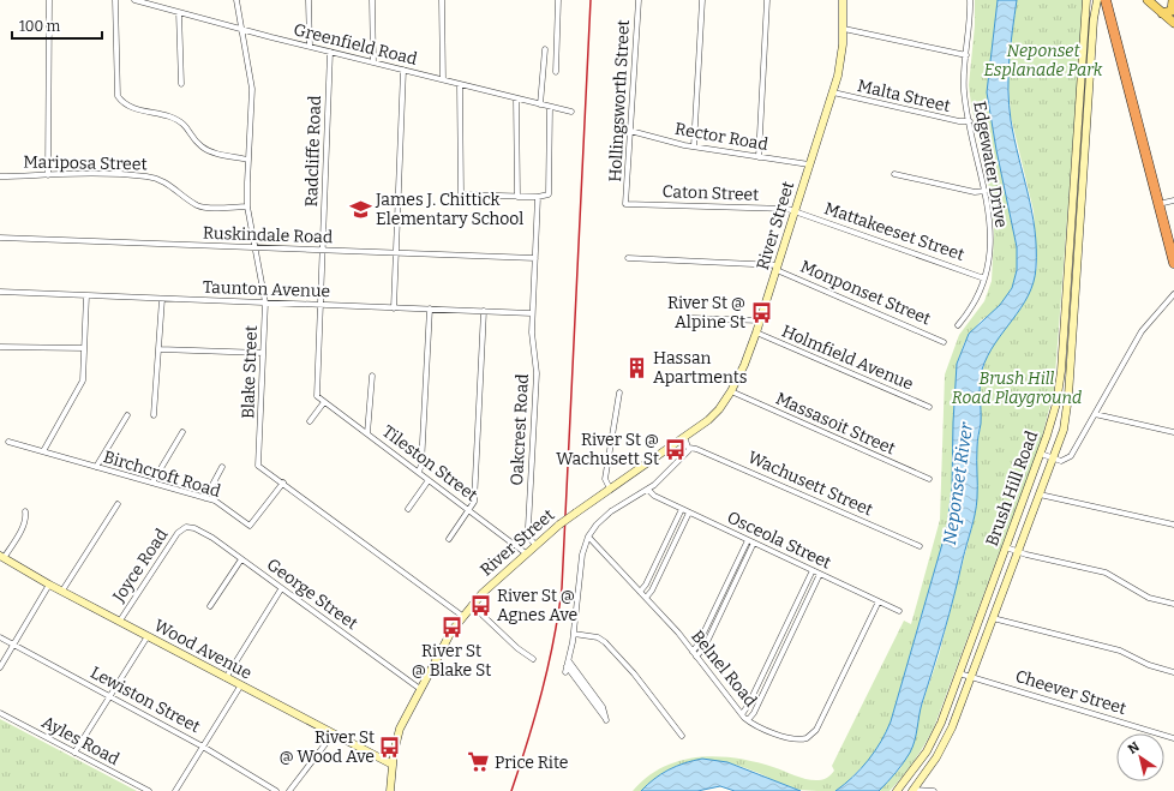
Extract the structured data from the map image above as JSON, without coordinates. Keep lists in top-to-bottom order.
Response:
{
  "streets": {
    "main road": ["River Street", "Brush Hill Road", "Wood Avenue"],
    "street": [
      "Greenfield Road",
      "Malta Street",
      "Hollingsworth Street",
      "Rector Road",
      "Radcliffe Road",
      "Mariposa Street",
      "Edgewater Drive",
      "Caton Street",
      "Mattakeeset Street",
      "Ruskindale Road",
      "Taunton Avenue",
      "Monponset Street",
      "Holmfield Avenue",
      "Blake Street",
      "Massasoit Street",
      "Oakcrest Road",
      "Tileston Street",
      "Birchcroft Road",
      "Wachusett Street",
      "Osceola Street",
      "Joyce Road",
      "George Street",
      "Belnel Road",
      "Cheever Street",
      "Lewiston Street",
      "Ayles Road"
    ]
  },
  "crossings": [
    ["Greenfield Road", "Radcliffe Road"],
    ["Greenfield Road", "Blake Street"],
    ["Malta Street", "Edgewater Drive"],
    ["Malta Street", "River Street"],
    ["Hollingsworth Street", "Rector Road"],
    ["Hollingsworth Street", "Caton Street"],
    ["Rector Road", "River Street"],
    ["Radcliffe Road", "Ruskindale Road"],
    ["Radcliffe Road", "Taunton Avenue"],
    ["Radcliffe Road", "Tileston Street"],
    ["Mariposa Street", "Blake Street"],
    ["Edgewater Drive", "Mattakeeset Street"],
    ["Caton Street", "River Street"],
    ["Caton Street", "Mattakeeset Street"],
    ["River Street", "Mattakeeset Street"],
    ["River Street", "Monponset Street"],
    ["River Street", "Holmfield Avenue"],
    ["River Street", "Blake Street"],
    ["River Street", "Massasoit Street"],
    ["River Street", "Oakcrest Road"],
    ["River Street", "Tileston Street"],
    ["River Street", "George Street"],
    ["River Street", "Wood Avenue"],
    ["Ruskindale Road", "Blake Street"],
    ["Ruskindale Road", "Oakcrest Road"],
    ["Taunton Avenue", "Blake Street"],
    ["Taunton Avenue", "Oakcrest Road"],
    ["Blake Street", "Birchcroft Road"],
    ["Brush Hill Road", "Cheever Street"],
    ["Osceola Street", "Belnel Road"],
    ["Joyce Road", "George Street"],
    ["Joyce Road", "Wood Avenue"]
  ],
  "water": ["Neponset River"],
  "parks": ["Neponset Esplanade Park", "Brush Hill Road Playground"],
  "places": {
    "school or university": ["James J. Chittick Elementary School"],
    "bus stop": [
      "River St @ Alpine St",
      "River St @ Wachusett St",
      "River St @ Agnes Ave",
      "River St @ Blake St",
      "River St @ Wood Ave"
    ],
    "building": ["Hassan Apartments"],
    "supermarket": ["Price Rite"]
  },
  "scale_bar": "100 m",
  "north": "top left"
}
